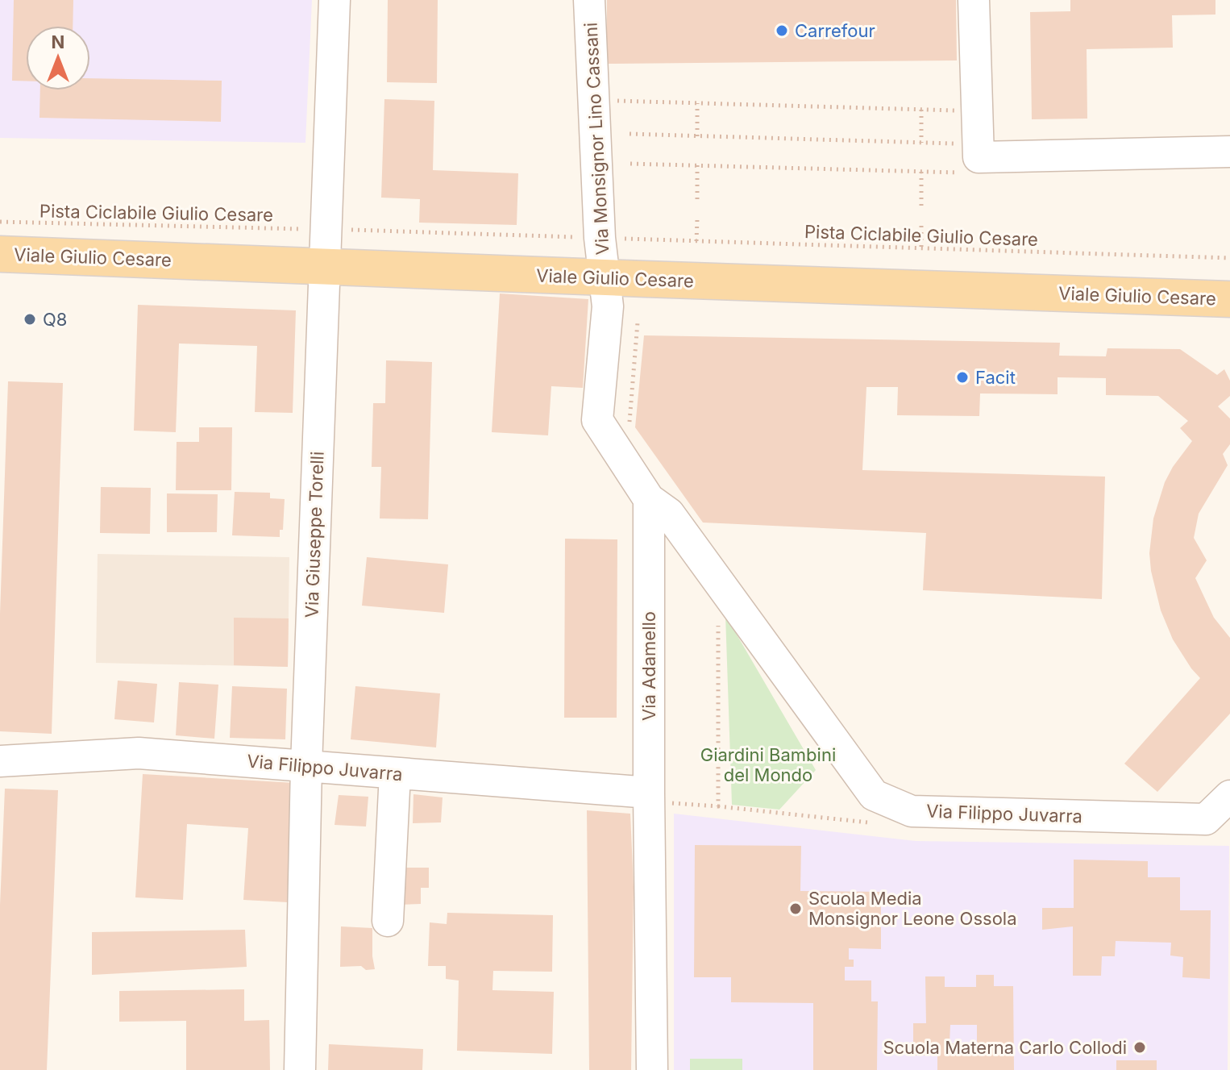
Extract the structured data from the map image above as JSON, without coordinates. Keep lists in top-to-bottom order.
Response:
{
  "streets": {
    "main road": ["Viale Giulio Cesare"],
    "street": [
      "Via Monsignor Lino Cassani",
      "Via Giuseppe Torelli",
      "Via Adamello",
      "Via Filippo Juvarra"
    ],
    "path": ["Pista Ciclabile Giulio Cesare"]
  },
  "crossings": [
    ["Via Monsignor Lino Cassani", "Viale Giulio Cesare"],
    ["Viale Giulio Cesare", "Via Giuseppe Torelli"],
    ["Via Giuseppe Torelli", "Via Filippo Juvarra"],
    ["Via Adamello", "Via Filippo Juvarra"]
  ],
  "parks": ["Giardini Bambini del Mondo"],
  "places": [
    "Carrefour",
    "Q8",
    "Facit",
    "Scuola Media Monsignor Leone Ossola",
    "Scuola Materna Carlo Collodi"
  ],
  "north": "top"
}
